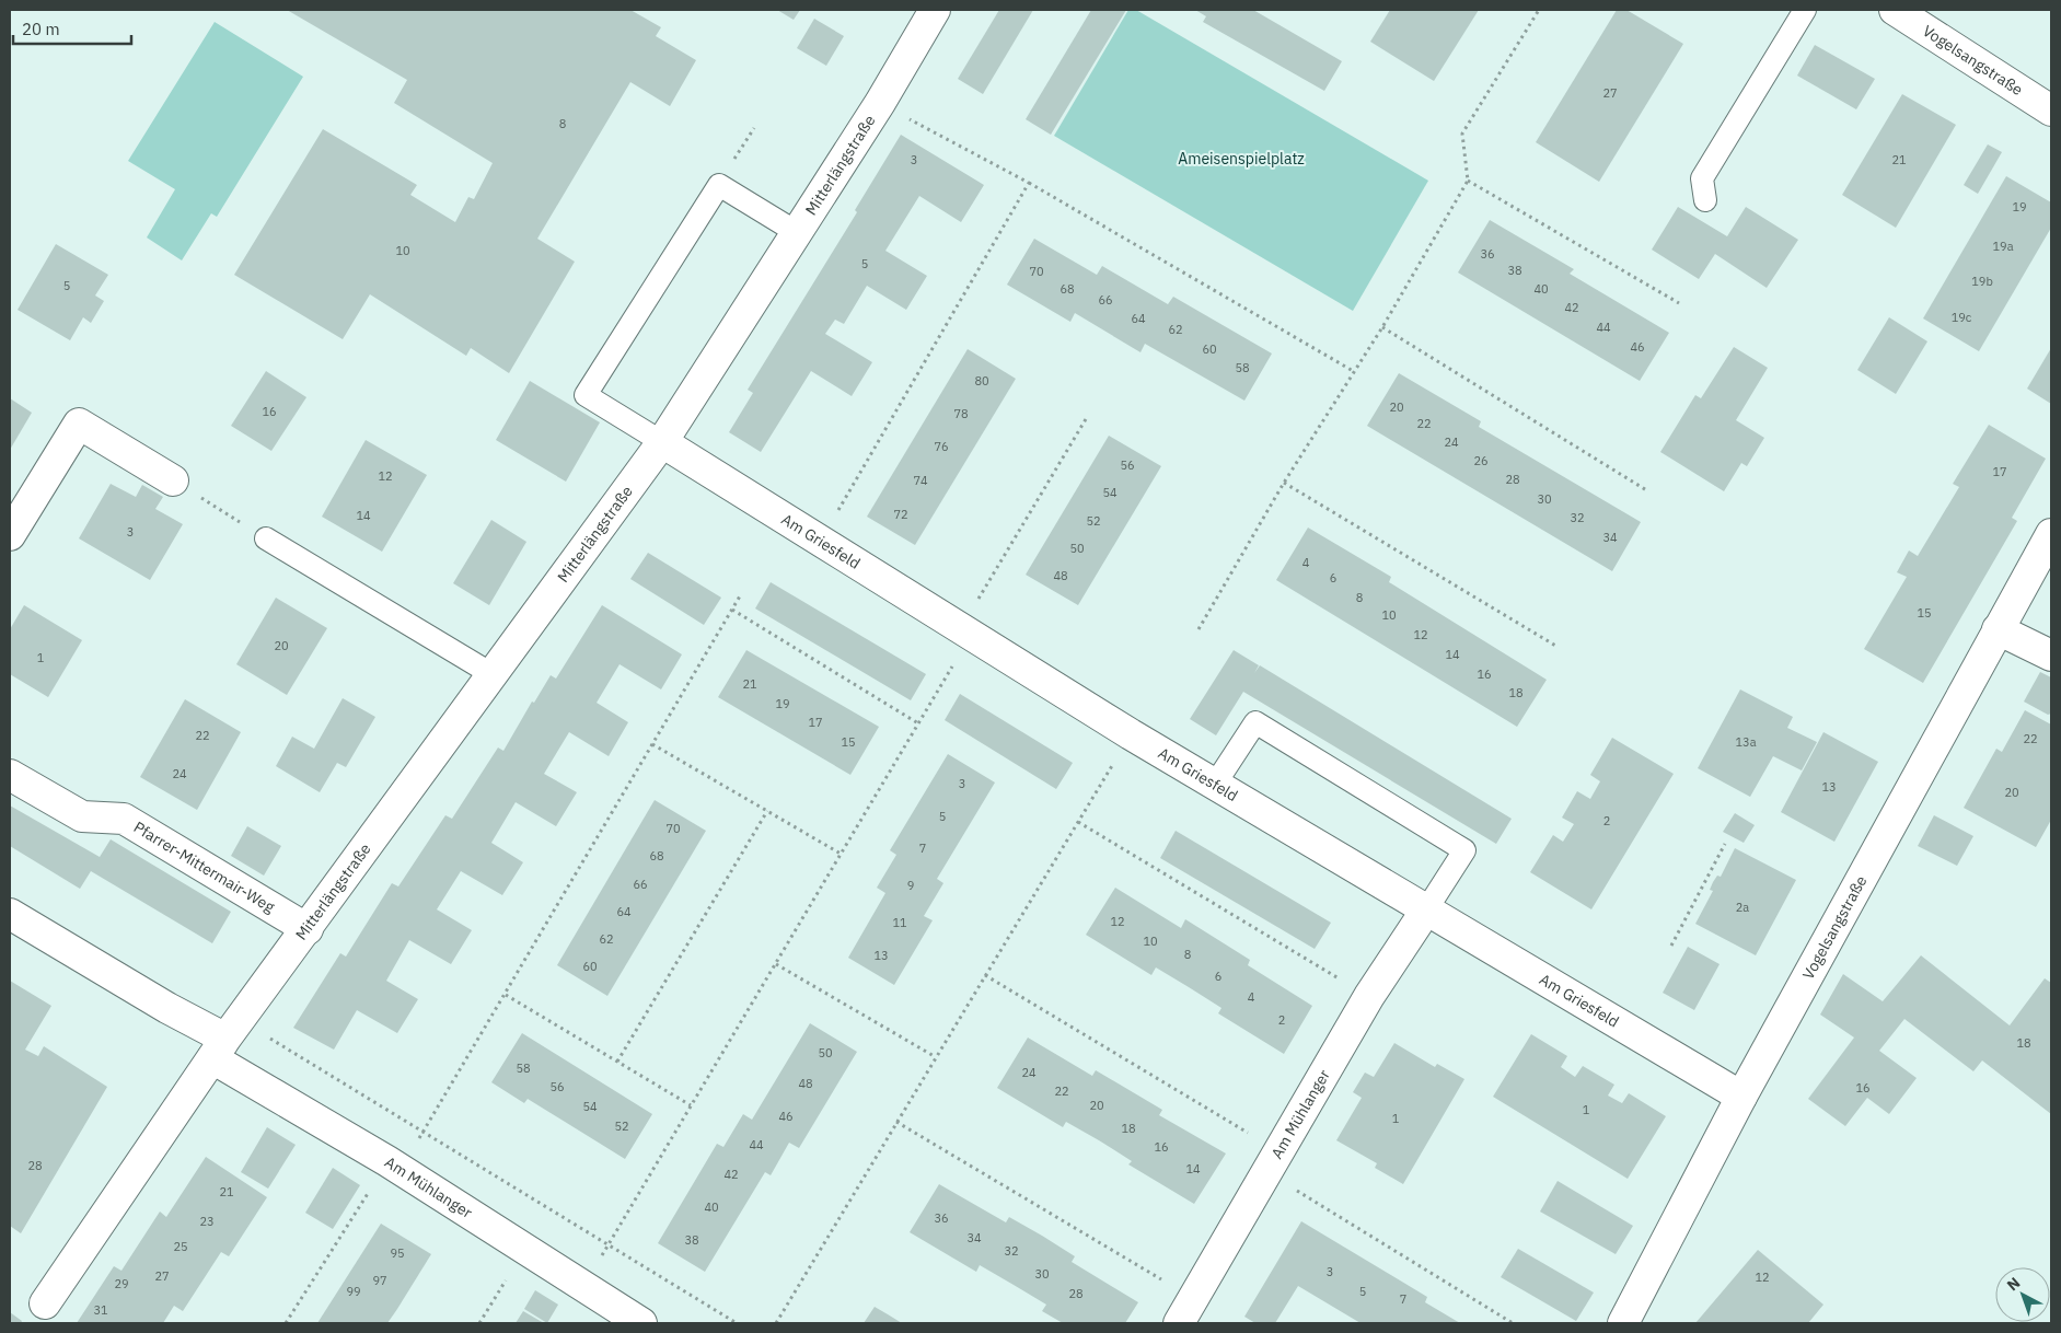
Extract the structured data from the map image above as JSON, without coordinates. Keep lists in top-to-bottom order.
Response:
{
  "streets": {
    "street": [
      "Vogelsangstraße",
      "Mitterlängstraße",
      "Am Griesfeld",
      "Pfarrer-Mittermair-Weg",
      "Am Mühlanger"
    ]
  },
  "crossings": [
    ["Vogelsangstraße", "Am Griesfeld"],
    ["Mitterlängstraße", "Am Griesfeld"],
    ["Mitterlängstraße", "Pfarrer-Mittermair-Weg"],
    ["Mitterlängstraße", "Am Mühlanger"],
    ["Am Griesfeld", "Am Mühlanger"]
  ],
  "parks": ["Ameisenspielplatz"],
  "house_numbers": [
    "27",
    "8",
    "3",
    "21",
    "19",
    "19a",
    "10",
    "36",
    "5",
    "38",
    "70",
    "19b",
    "5",
    "68",
    "40",
    "66",
    "42",
    "19c",
    "64",
    "44",
    "62",
    "46",
    "60",
    "58",
    "80",
    "20",
    "16",
    "78",
    "22",
    "24",
    "76",
    "26",
    "56",
    "17",
    "12",
    "28",
    "74",
    "54",
    "30",
    "72",
    "14",
    "32",
    "52",
    "3",
    "34",
    "50",
    "4",
    "48",
    "6",
    "8",
    "15",
    "10",
    "12",
    "20",
    "14",
    "1",
    "16",
    "21",
    "18",
    "19",
    "17",
    "22",
    "22",
    "15",
    "13a",
    "24",
    "3",
    "13",
    "20",
    "5",
    "2",
    "70",
    "7",
    "68",
    "66",
    "9",
    "2a",
    "64",
    "12",
    "11",
    "62",
    "10",
    "8",
    "13",
    "60",
    "6",
    "4",
    "2",
    "18",
    "50",
    "58",
    "24",
    "48",
    "56",
    "16",
    "22",
    "20",
    "54",
    "1",
    "46",
    "1",
    "52",
    "18",
    "44",
    "16",
    "28",
    "14",
    "42",
    "21",
    "40",
    "36",
    "23",
    "34",
    "38",
    "25",
    "32",
    "95",
    "3",
    "30",
    "27",
    "12",
    "97",
    "29",
    "99",
    "5",
    "28",
    "7",
    "31"
  ],
  "scale_bar": "20 m",
  "north": "top left"
}
